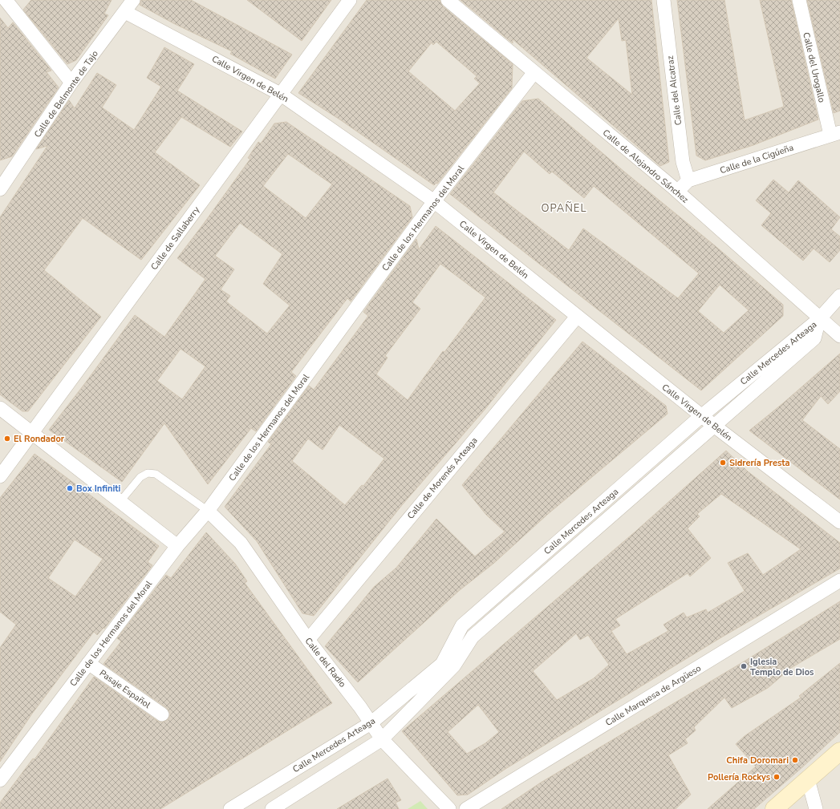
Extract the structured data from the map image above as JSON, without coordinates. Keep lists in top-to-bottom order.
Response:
{
  "streets": {
    "street": [
      "Calle del Urogallo",
      "Calle Virgen de Belén",
      "Calle del Alcatraz",
      "Calle de Belmonte de Tajo",
      "Calle de la Cigúeña",
      "Calle de Alejandro Sánchez",
      "Calle de los Hermanos del Moral",
      "Calle de Sallaberry",
      "Calle Mercedes Arteaga",
      "Calle de Morenés Arteaga",
      "Calle del Radio",
      "Pasaje Español",
      "Calle Marquesa de Argüeso"
    ]
  },
  "crossings": [
    ["Calle del Urogallo", "Calle de la Cigúeña"],
    ["Calle Virgen de Belén", "Calle de Belmonte de Tajo"],
    ["Calle Virgen de Belén", "Calle de los Hermanos del Moral"],
    ["Calle Virgen de Belén", "Calle de Sallaberry"],
    ["Calle Virgen de Belén", "Calle Mercedes Arteaga"],
    ["Calle Virgen de Belén", "Calle de Morenés Arteaga"],
    ["Calle del Alcatraz", "Calle de la Cigúeña"],
    ["Calle de la Cigúeña", "Calle de Alejandro Sánchez"],
    ["Calle de Alejandro Sánchez", "Calle de los Hermanos del Moral"],
    ["Calle de Alejandro Sánchez", "Calle Mercedes Arteaga"],
    ["Calle de los Hermanos del Moral", "Calle del Radio"],
    ["Calle de los Hermanos del Moral", "Pasaje Español"],
    ["Calle Mercedes Arteaga", "Calle del Radio"],
    ["Calle de Morenés Arteaga", "Calle del Radio"]
  ],
  "districts": ["OPAÑEL"],
  "places": [
    "El Rondador",
    "Sidrería Presta",
    "Box Infiniti",
    "Iglesia Templo de Dios",
    "Chifa Doromari",
    "Pollería Rockys"
  ]
}
